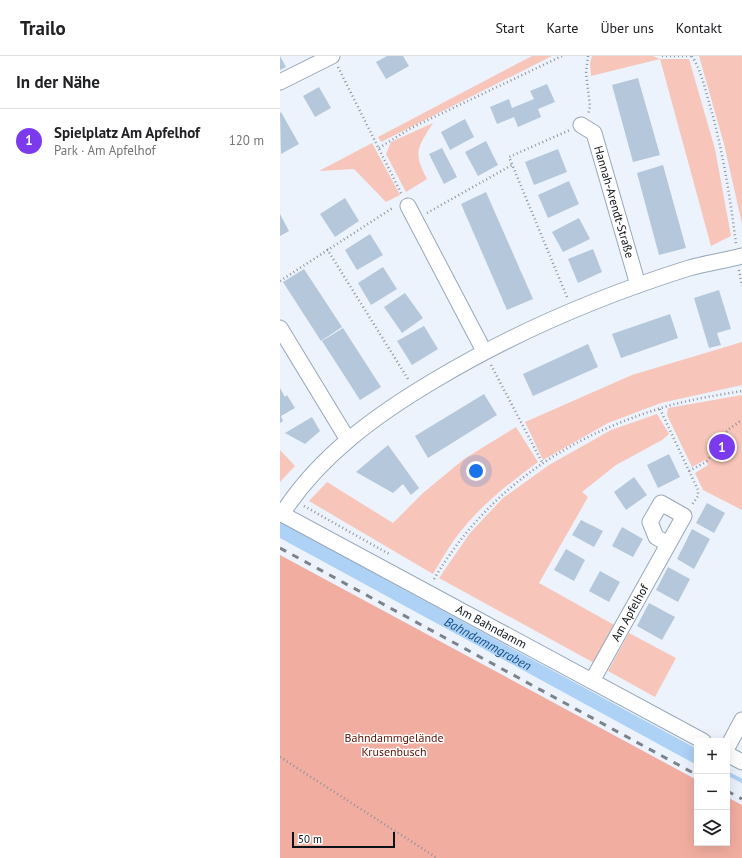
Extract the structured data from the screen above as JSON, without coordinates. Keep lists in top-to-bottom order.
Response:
{
  "streets": {
    "street": ["Hannah-Arendt-Straße", "Am Apfelhof", "Am Bahndamm"]
  },
  "crossings": [
    ["Am Apfelhof", "Am Bahndamm"]
  ],
  "water": ["Bahndammgraben"],
  "parks": ["Bahndammgelände Krusenbusch"],
  "scale_bar": "50 m",
  "page": {
    "header": "Trailo",
    "nav": [
      "Start",
      "Karte",
      "Über uns",
      "Kontakt"
    ],
    "heading": "In der Nähe",
    "list": [
      {
        "mark": "1",
        "name": "Spielplatz Am Apfelhof",
        "note": "Park · Am Apfelhof",
        "value": "120 m"
      }
    ],
    "pins": "1",
    "map_buttons": ["+", "−"],
    "scale": "50 m"
  }
}
